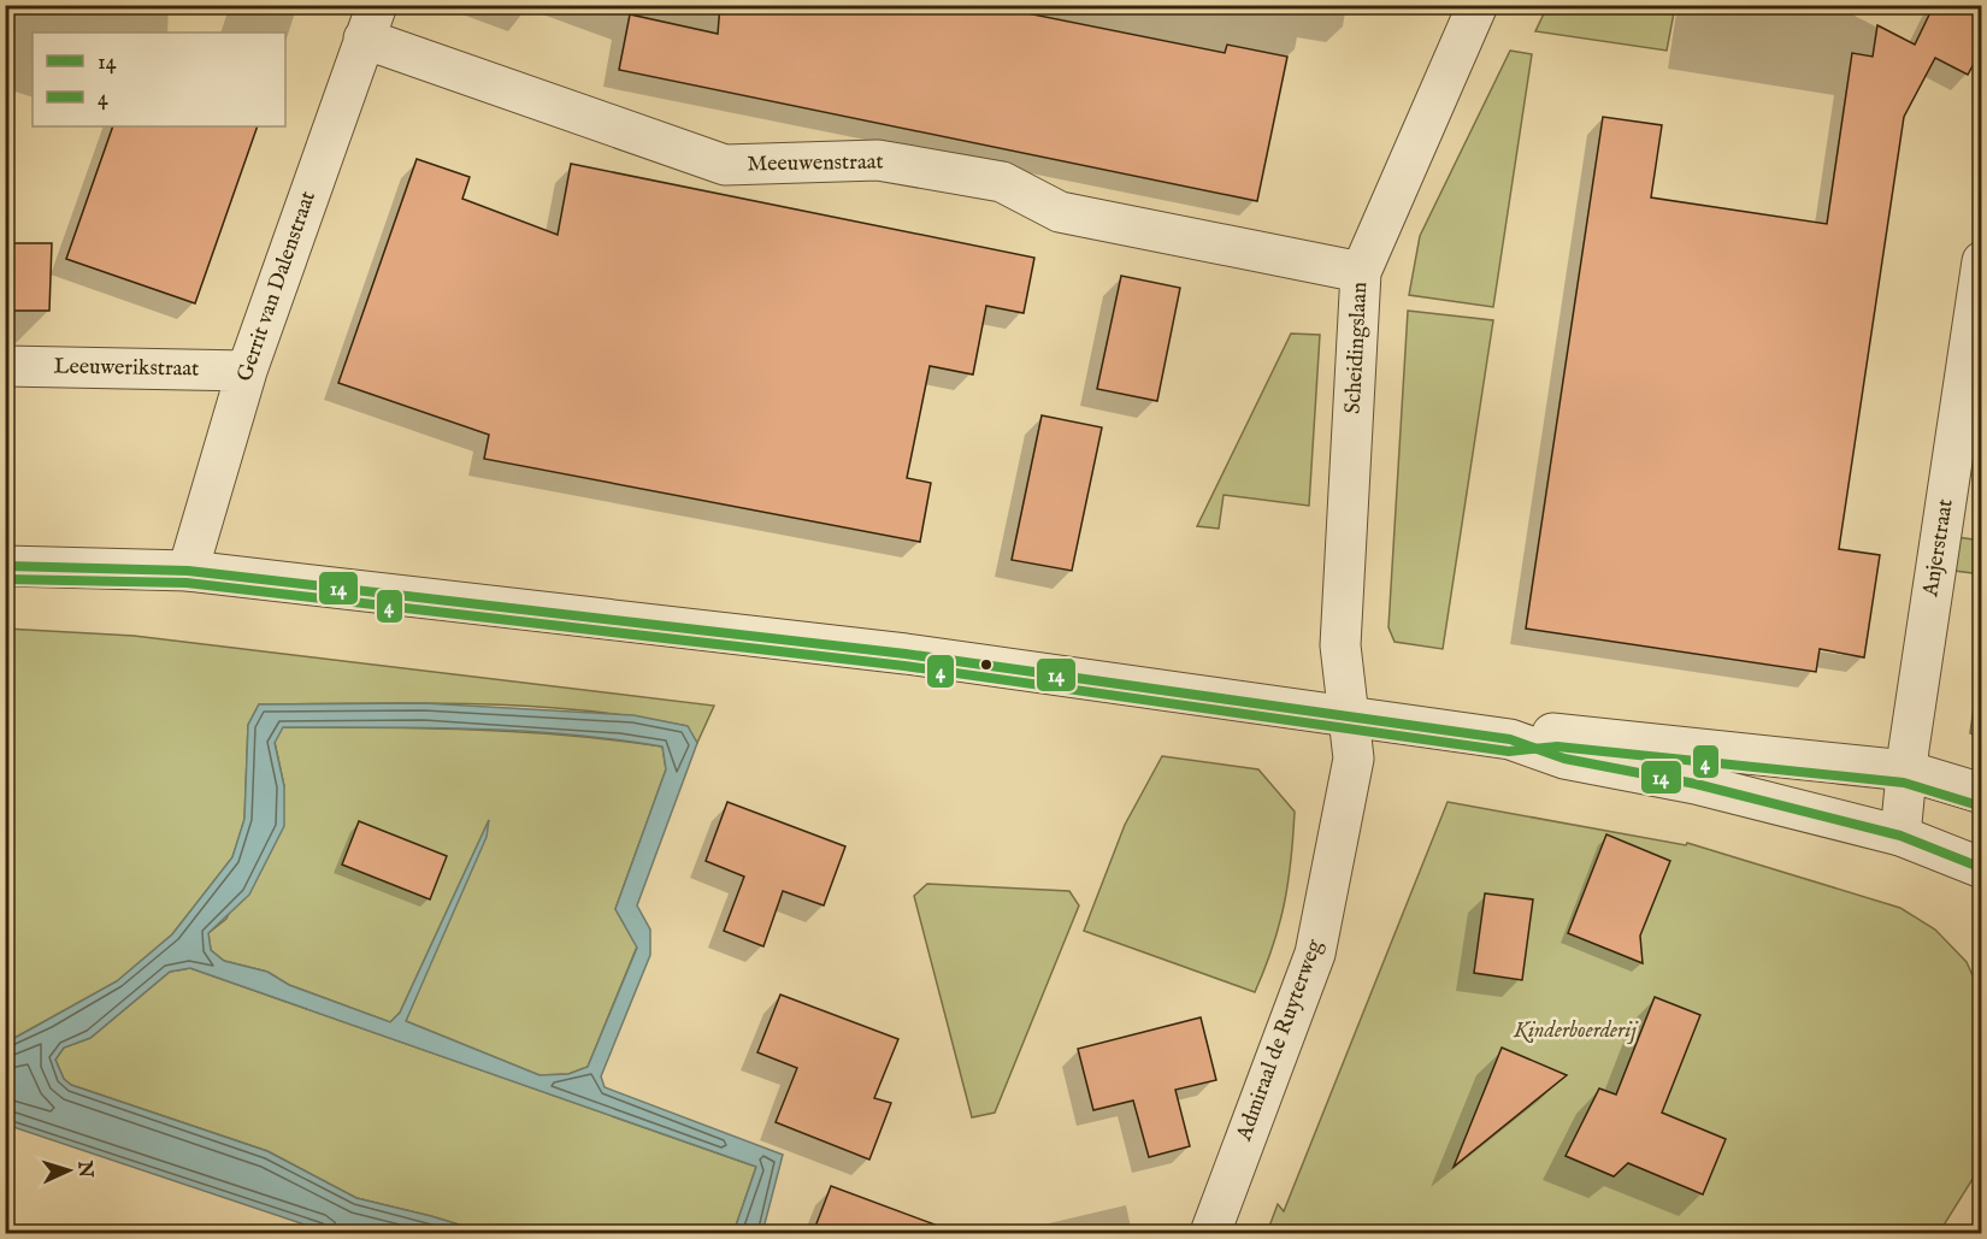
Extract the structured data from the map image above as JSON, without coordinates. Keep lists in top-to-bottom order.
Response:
{
  "streets": {
    "street": [
      "Meeuwenstraat",
      "Gerrit van Dalenstraat",
      "Scheidingslaan",
      "Leeuwerikstraat",
      "Anjerstraat",
      "Admiraal de Ruyterweg"
    ]
  },
  "crossings": [
    ["Meeuwenstraat", "Gerrit van Dalenstraat"],
    ["Meeuwenstraat", "Scheidingslaan"],
    ["Gerrit van Dalenstraat", "Leeuwerikstraat"],
    ["Scheidingslaan", "Admiraal de Ruyterweg"]
  ],
  "parks": ["Kinderboerderij"],
  "lines": ["transit line 14", "transit line 4"],
  "legend": ["14", "4"],
  "north": "right"
}
